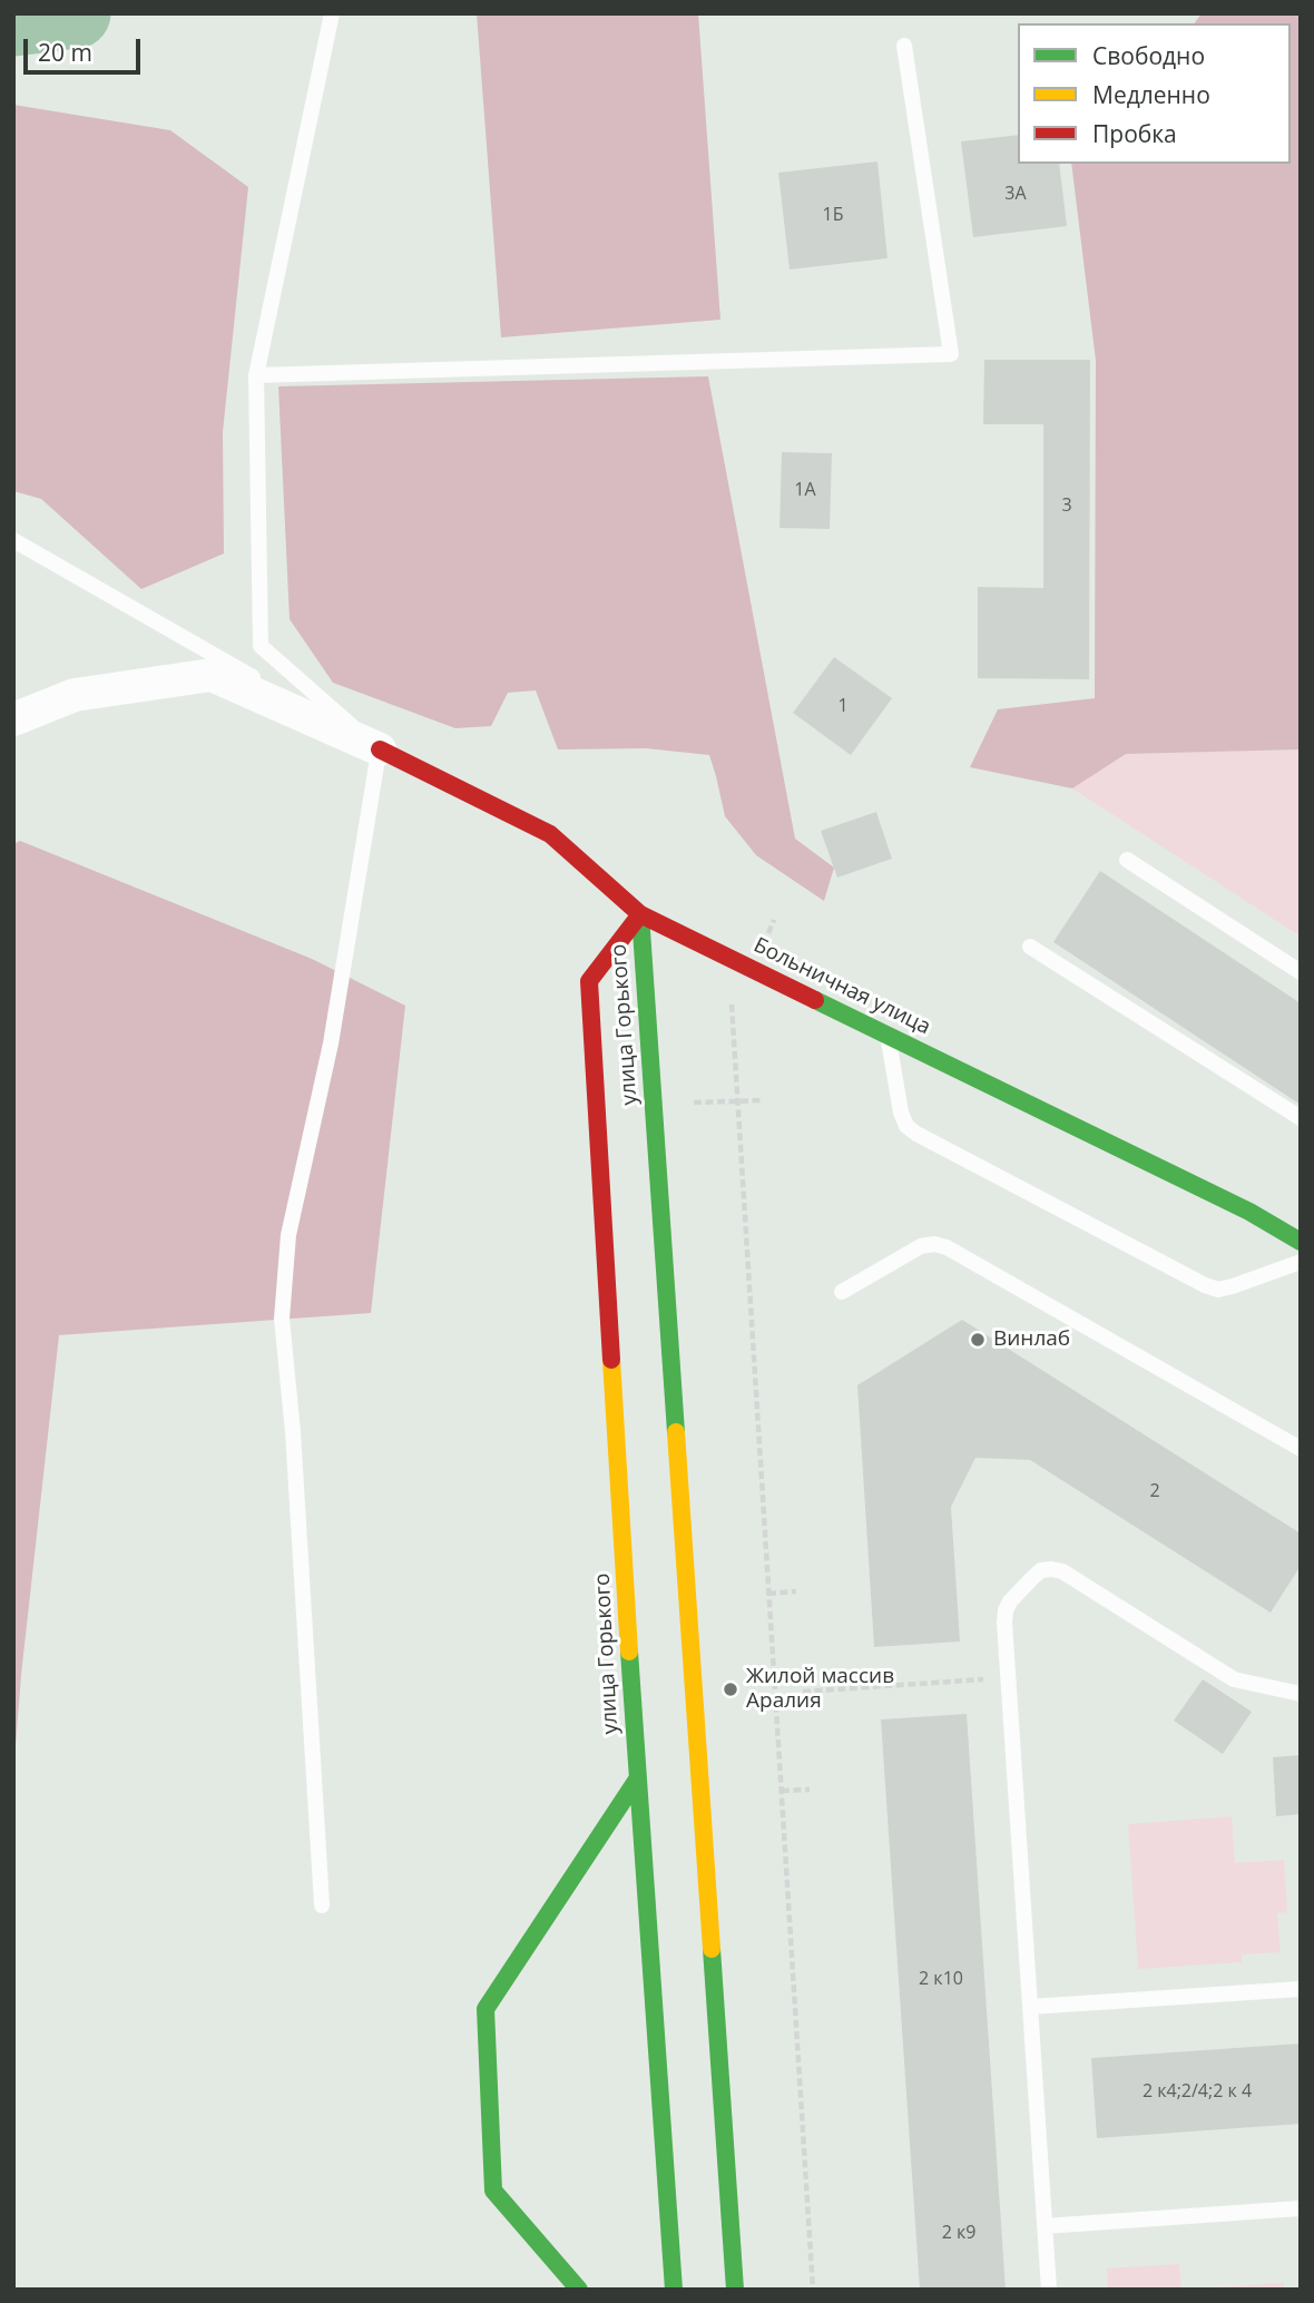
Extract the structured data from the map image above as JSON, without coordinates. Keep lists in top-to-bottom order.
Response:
{
  "streets": {
    "main road": ["Больничная улица", "улица Горького"]
  },
  "crossings": [
    ["Больничная улица", "улица Горького"]
  ],
  "places": ["Винлаб", "Жилой массив Аралия"],
  "house_numbers": [
    "3А",
    "1Б",
    "1А",
    "3",
    "1",
    "2",
    "2 к10",
    "2 к4;2/4;2 к 4",
    "2 к9"
  ],
  "legend": ["Свободно", "Медленно", "Пробка"],
  "scale_bar": "20 m"
}
